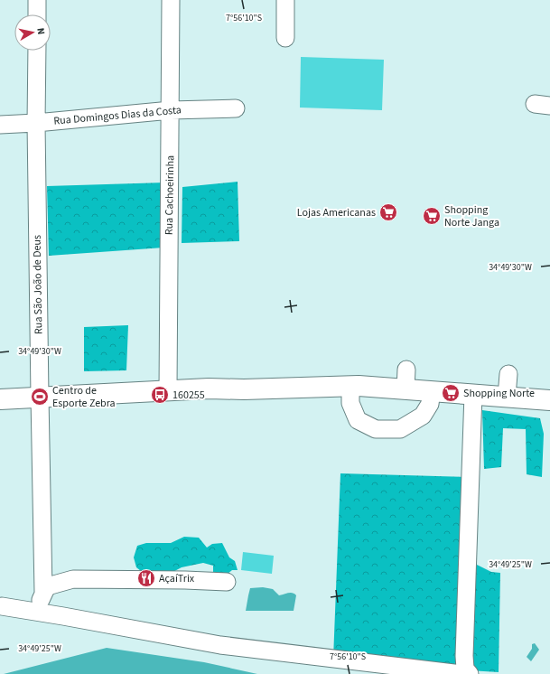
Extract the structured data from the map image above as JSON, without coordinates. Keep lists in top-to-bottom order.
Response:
{
  "streets": {
    "street": ["Rua Domingos Dias da Costa", "Rua Cachoeirinha", "Rua São João de Deus"]
  },
  "crossings": [
    ["Rua Domingos Dias da Costa", "Rua Cachoeirinha"],
    ["Rua Domingos Dias da Costa", "Rua São João de Deus"]
  ],
  "places": {
    "supermarket": ["Lojas Americanas", "Shopping Norte Janga", "Shopping Norte"],
    "bus stop": ["160255"],
    "sports": ["Centro de Esporte Zebra"],
    "restaurant": ["AçaíTrix"]
  },
  "north": "right",
  "coordinates": ["7°56'10\"S", "34°49'30\"W", "34°49'25\"W"]
}
